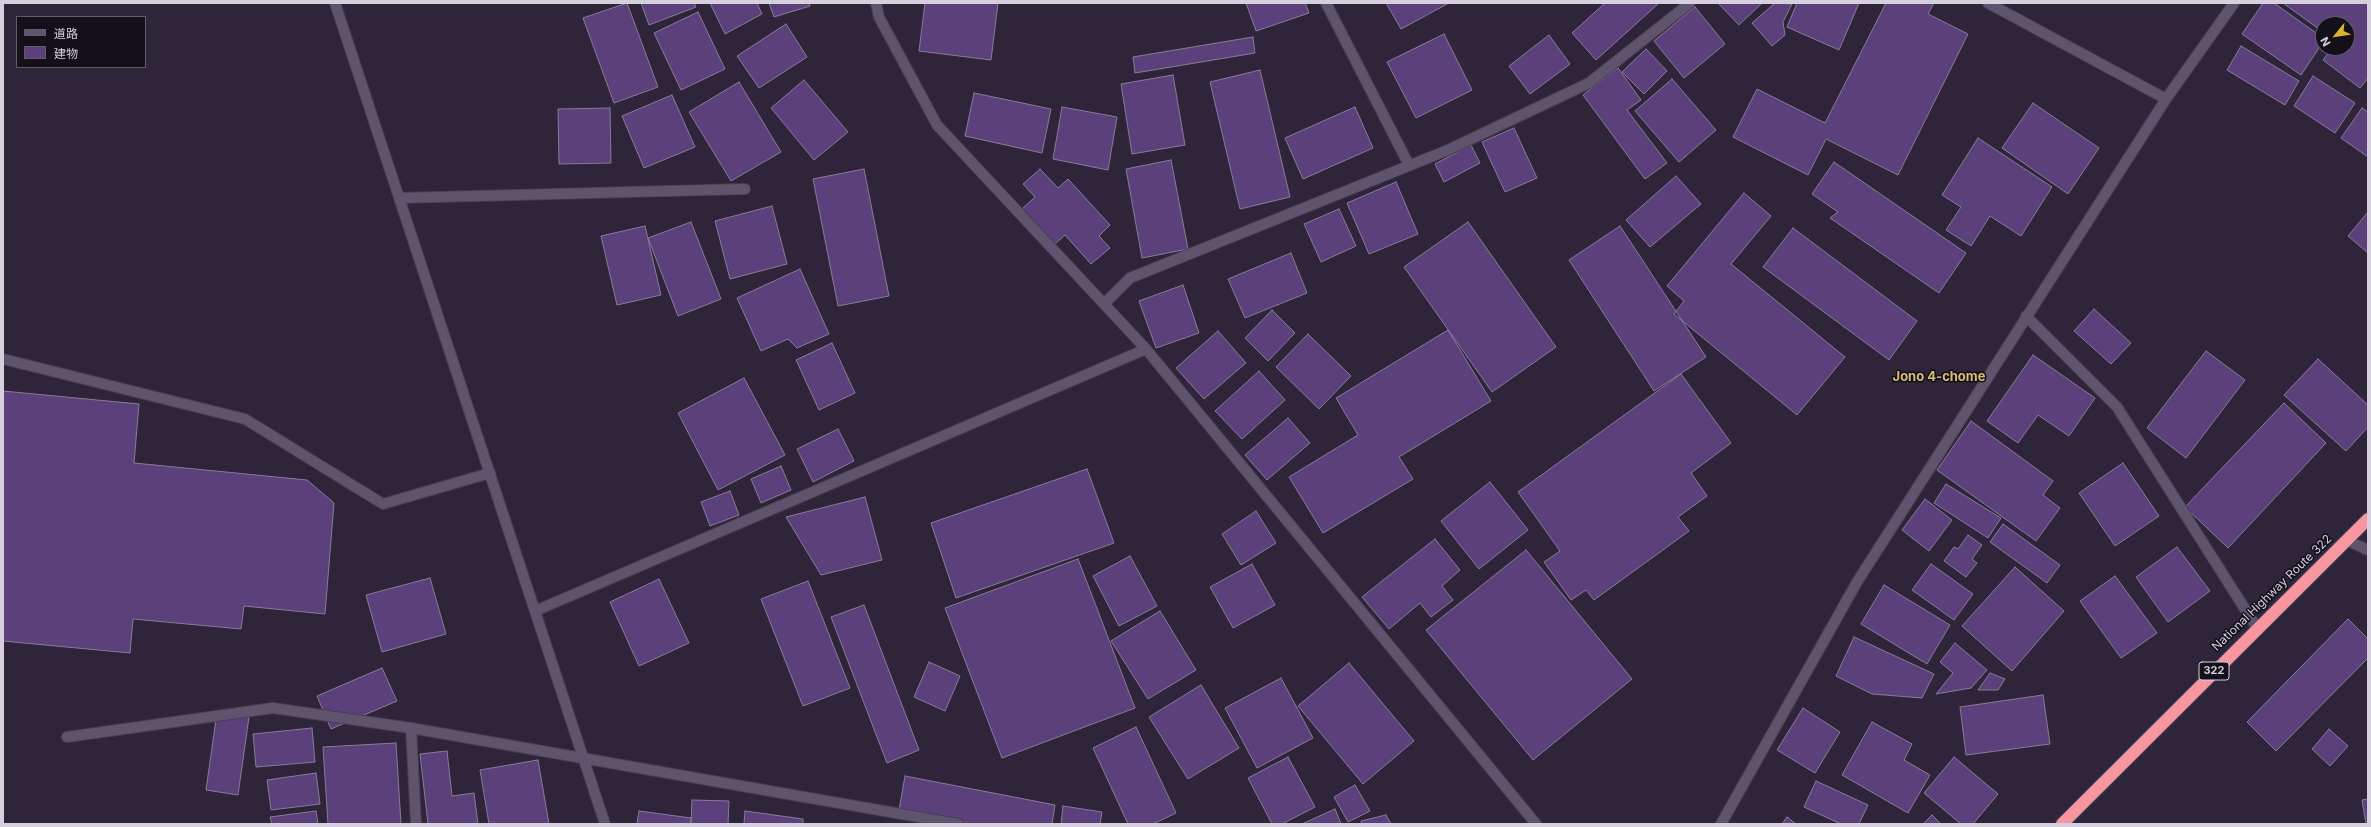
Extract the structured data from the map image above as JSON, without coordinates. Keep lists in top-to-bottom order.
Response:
{
  "streets": {
    "highway": ["National Highway Route 322", "322"]
  },
  "districts": ["Jono 4-chome"],
  "legend": ["道路", "建物"],
  "north": "bottom left"
}
